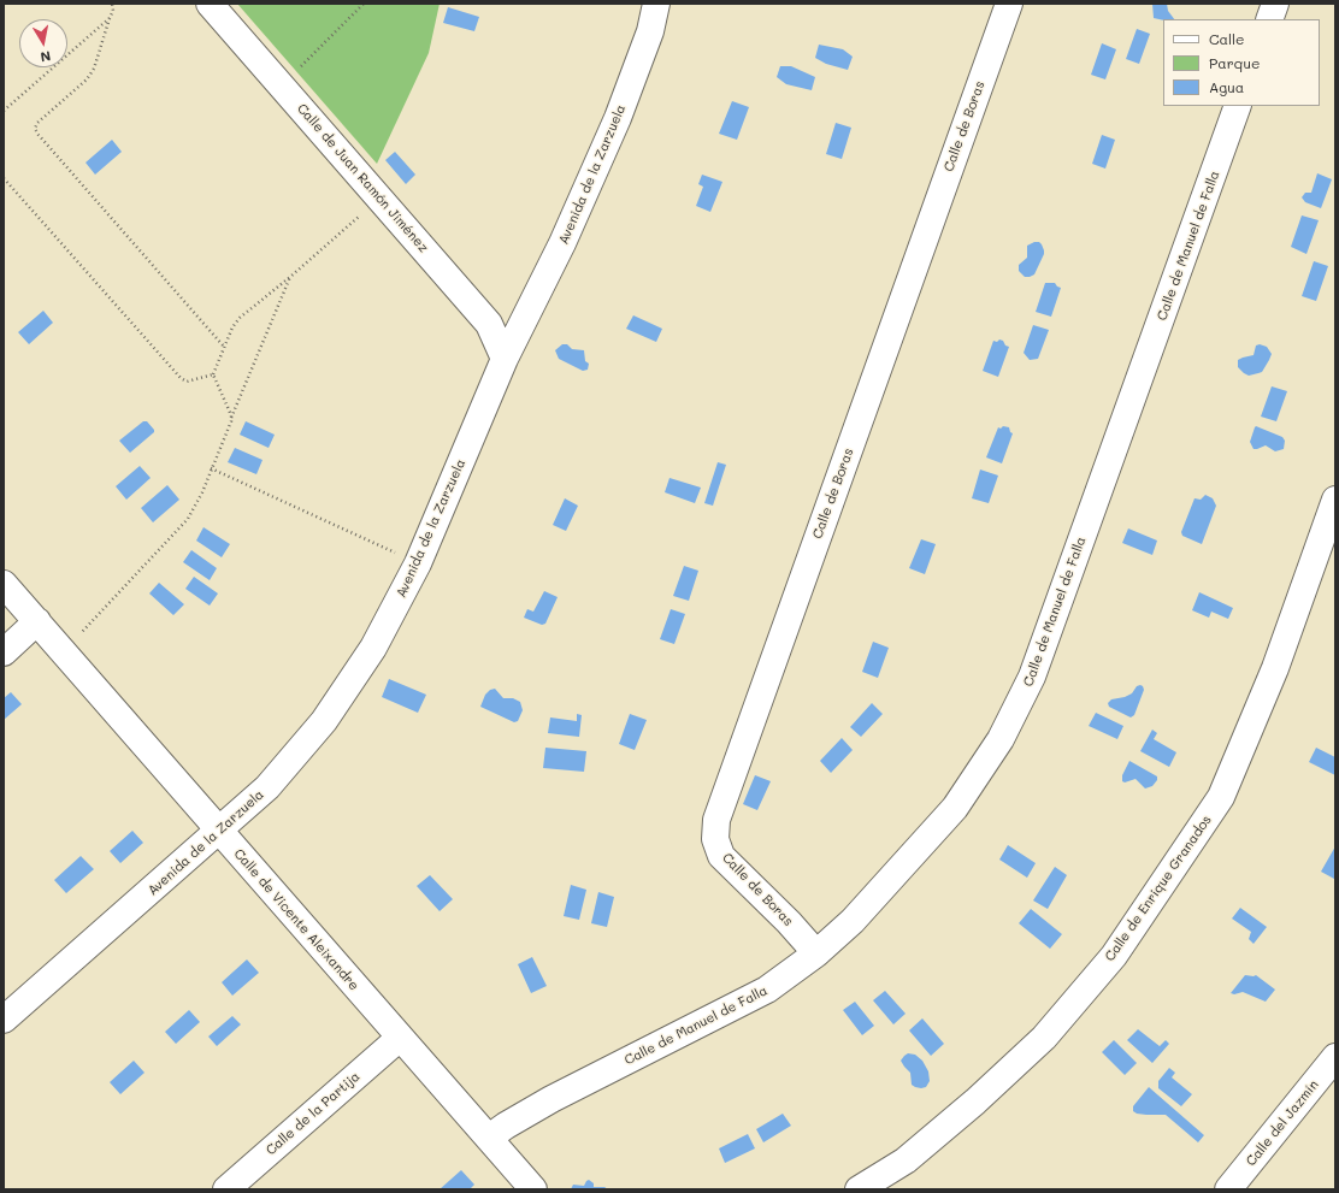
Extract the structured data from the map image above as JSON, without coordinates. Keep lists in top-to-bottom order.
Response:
{
  "streets": {
    "street": [
      "Calle de Boras",
      "Avenida de la Zarzuela",
      "Calle de Juan Ramón Jiménez",
      "Calle de Manuel de Falla",
      "Calle de Enrique Granados",
      "Calle de Vicente Aleixandre",
      "Calle de la Partija",
      "Calle del Jazmín"
    ]
  },
  "crossings": [
    ["Calle de Boras", "Calle de Manuel de Falla"],
    ["Avenida de la Zarzuela", "Calle de Juan Ramón Jiménez"],
    ["Avenida de la Zarzuela", "Calle de Vicente Aleixandre"],
    ["Calle de Manuel de Falla", "Calle de Vicente Aleixandre"],
    ["Calle de Vicente Aleixandre", "Calle de la Partija"]
  ],
  "legend": ["Calle", "Parque", "Agua"],
  "north": "bottom"
}
